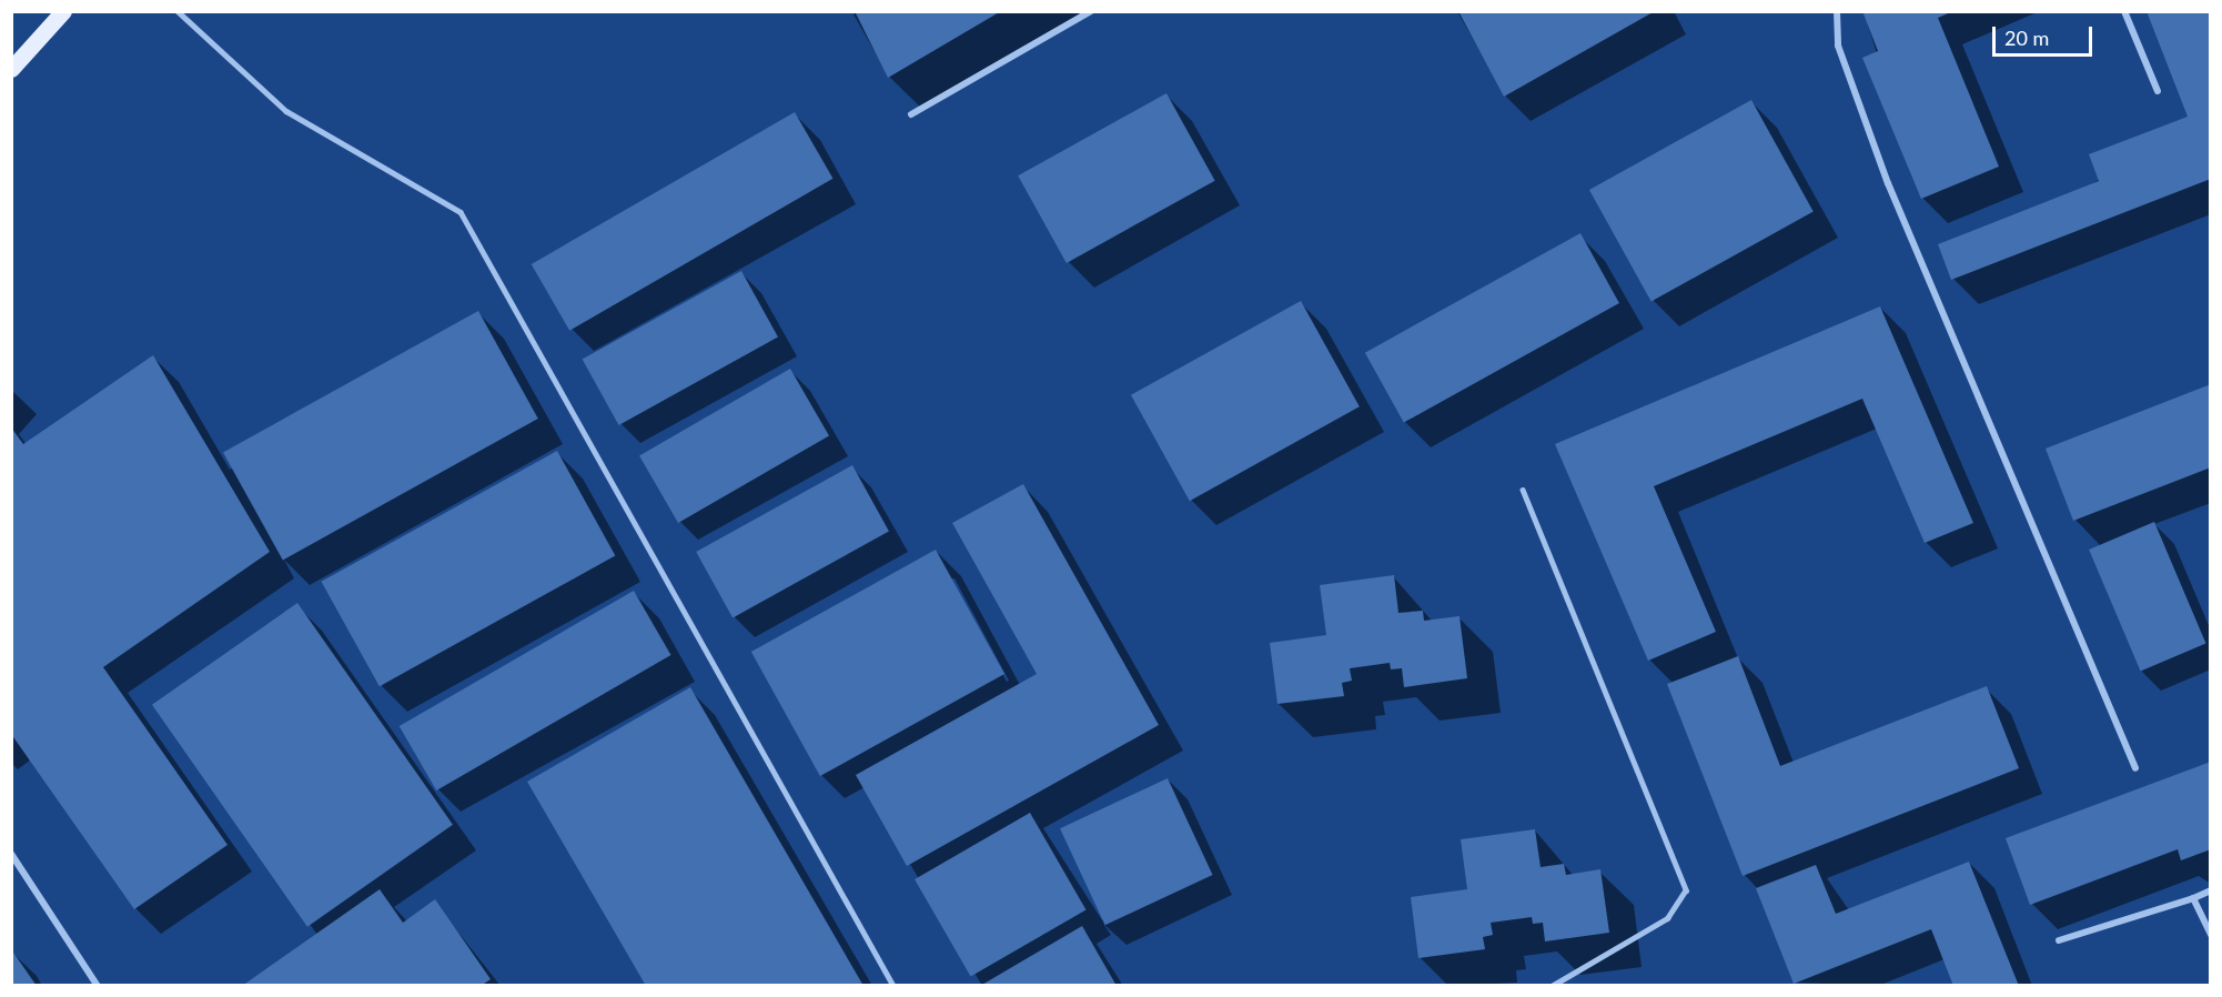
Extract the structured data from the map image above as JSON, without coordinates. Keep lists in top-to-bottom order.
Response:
{
  "scale_bar": "20 m"
}
